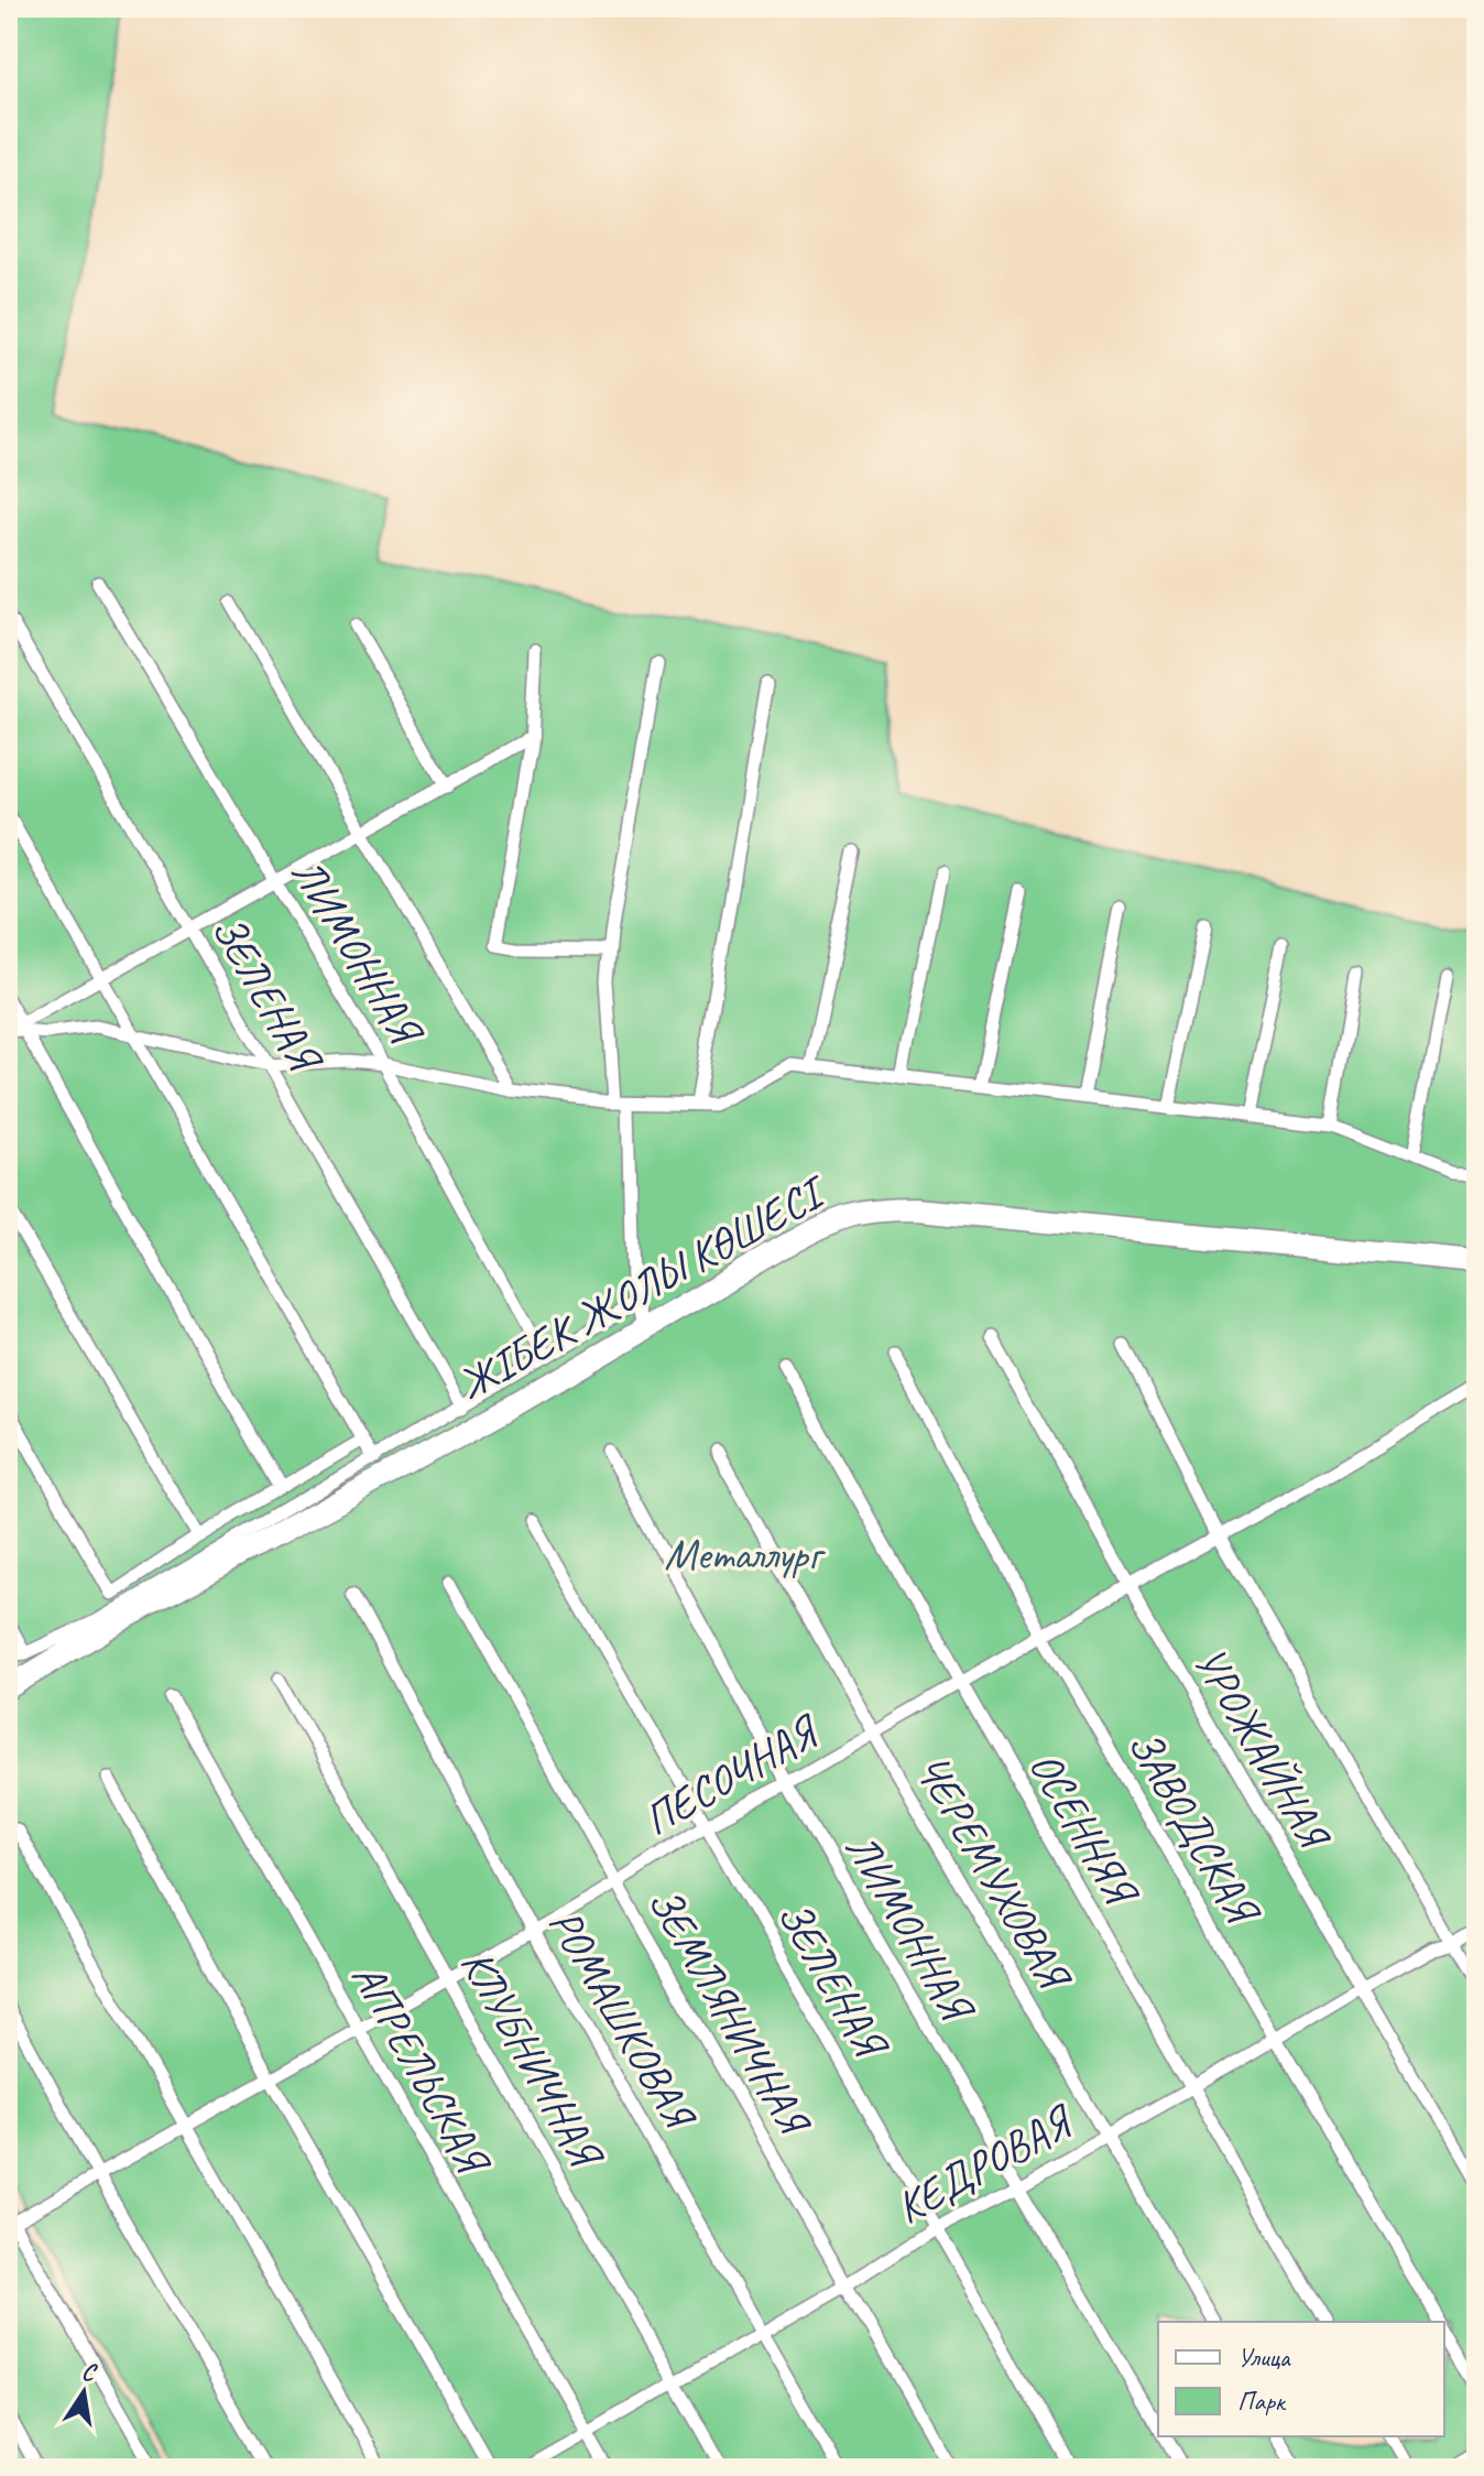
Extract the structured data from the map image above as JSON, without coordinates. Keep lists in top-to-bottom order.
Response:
{
  "streets": {
    "highway": ["ЖІБЕК ЖОЛЫ КӨШЕСІ"],
    "street": [
      "ЛИМОННАЯ",
      "ЗЕЛЕНАЯ",
      "УРОЖАЙНАЯ",
      "ПЕСОЧНАЯ",
      "ЗАВОДСКАЯ",
      "ОСЕННЯЯ",
      "ЧЕРЕМУХОВАЯ",
      "ЗЕМЛЯНИЧНАЯ",
      "РОМАШКОВАЯ",
      "КЛУБНИЧНАЯ",
      "АПРЕЛЬСКАЯ",
      "КЕДРОВАЯ"
    ]
  },
  "crossings": [
    ["ЛИМОННАЯ", "ПЕСОЧНАЯ"],
    ["ЛИМОННАЯ", "КЕДРОВАЯ"],
    ["ЗЕЛЕНАЯ", "ПЕСОЧНАЯ"],
    ["ЗЕЛЕНАЯ", "КЕДРОВАЯ"],
    ["УРОЖАЙНАЯ", "ПЕСОЧНАЯ"],
    ["УРОЖАЙНАЯ", "КЕДРОВАЯ"],
    ["ПЕСОЧНАЯ", "ЗАВОДСКАЯ"],
    ["ПЕСОЧНАЯ", "ОСЕННЯЯ"],
    ["ПЕСОЧНАЯ", "ЧЕРЕМУХОВАЯ"],
    ["ПЕСОЧНАЯ", "ЗЕМЛЯНИЧНАЯ"],
    ["ПЕСОЧНАЯ", "РОМАШКОВАЯ"],
    ["ПЕСОЧНАЯ", "КЛУБНИЧНАЯ"],
    ["ПЕСОЧНАЯ", "АПРЕЛЬСКАЯ"],
    ["ЗАВОДСКАЯ", "КЕДРОВАЯ"],
    ["ОСЕННЯЯ", "КЕДРОВАЯ"],
    ["ЧЕРЕМУХОВАЯ", "КЕДРОВАЯ"],
    ["ЗЕМЛЯНИЧНАЯ", "КЕДРОВАЯ"],
    ["РОМАШКОВАЯ", "КЕДРОВАЯ"],
    ["КЛУБНИЧНАЯ", "КЕДРОВАЯ"],
    ["АПРЕЛЬСКАЯ", "КЕДРОВАЯ"]
  ],
  "parks": ["Металлург"],
  "legend": ["Улица", "Парк"],
  "north": "top"
}
